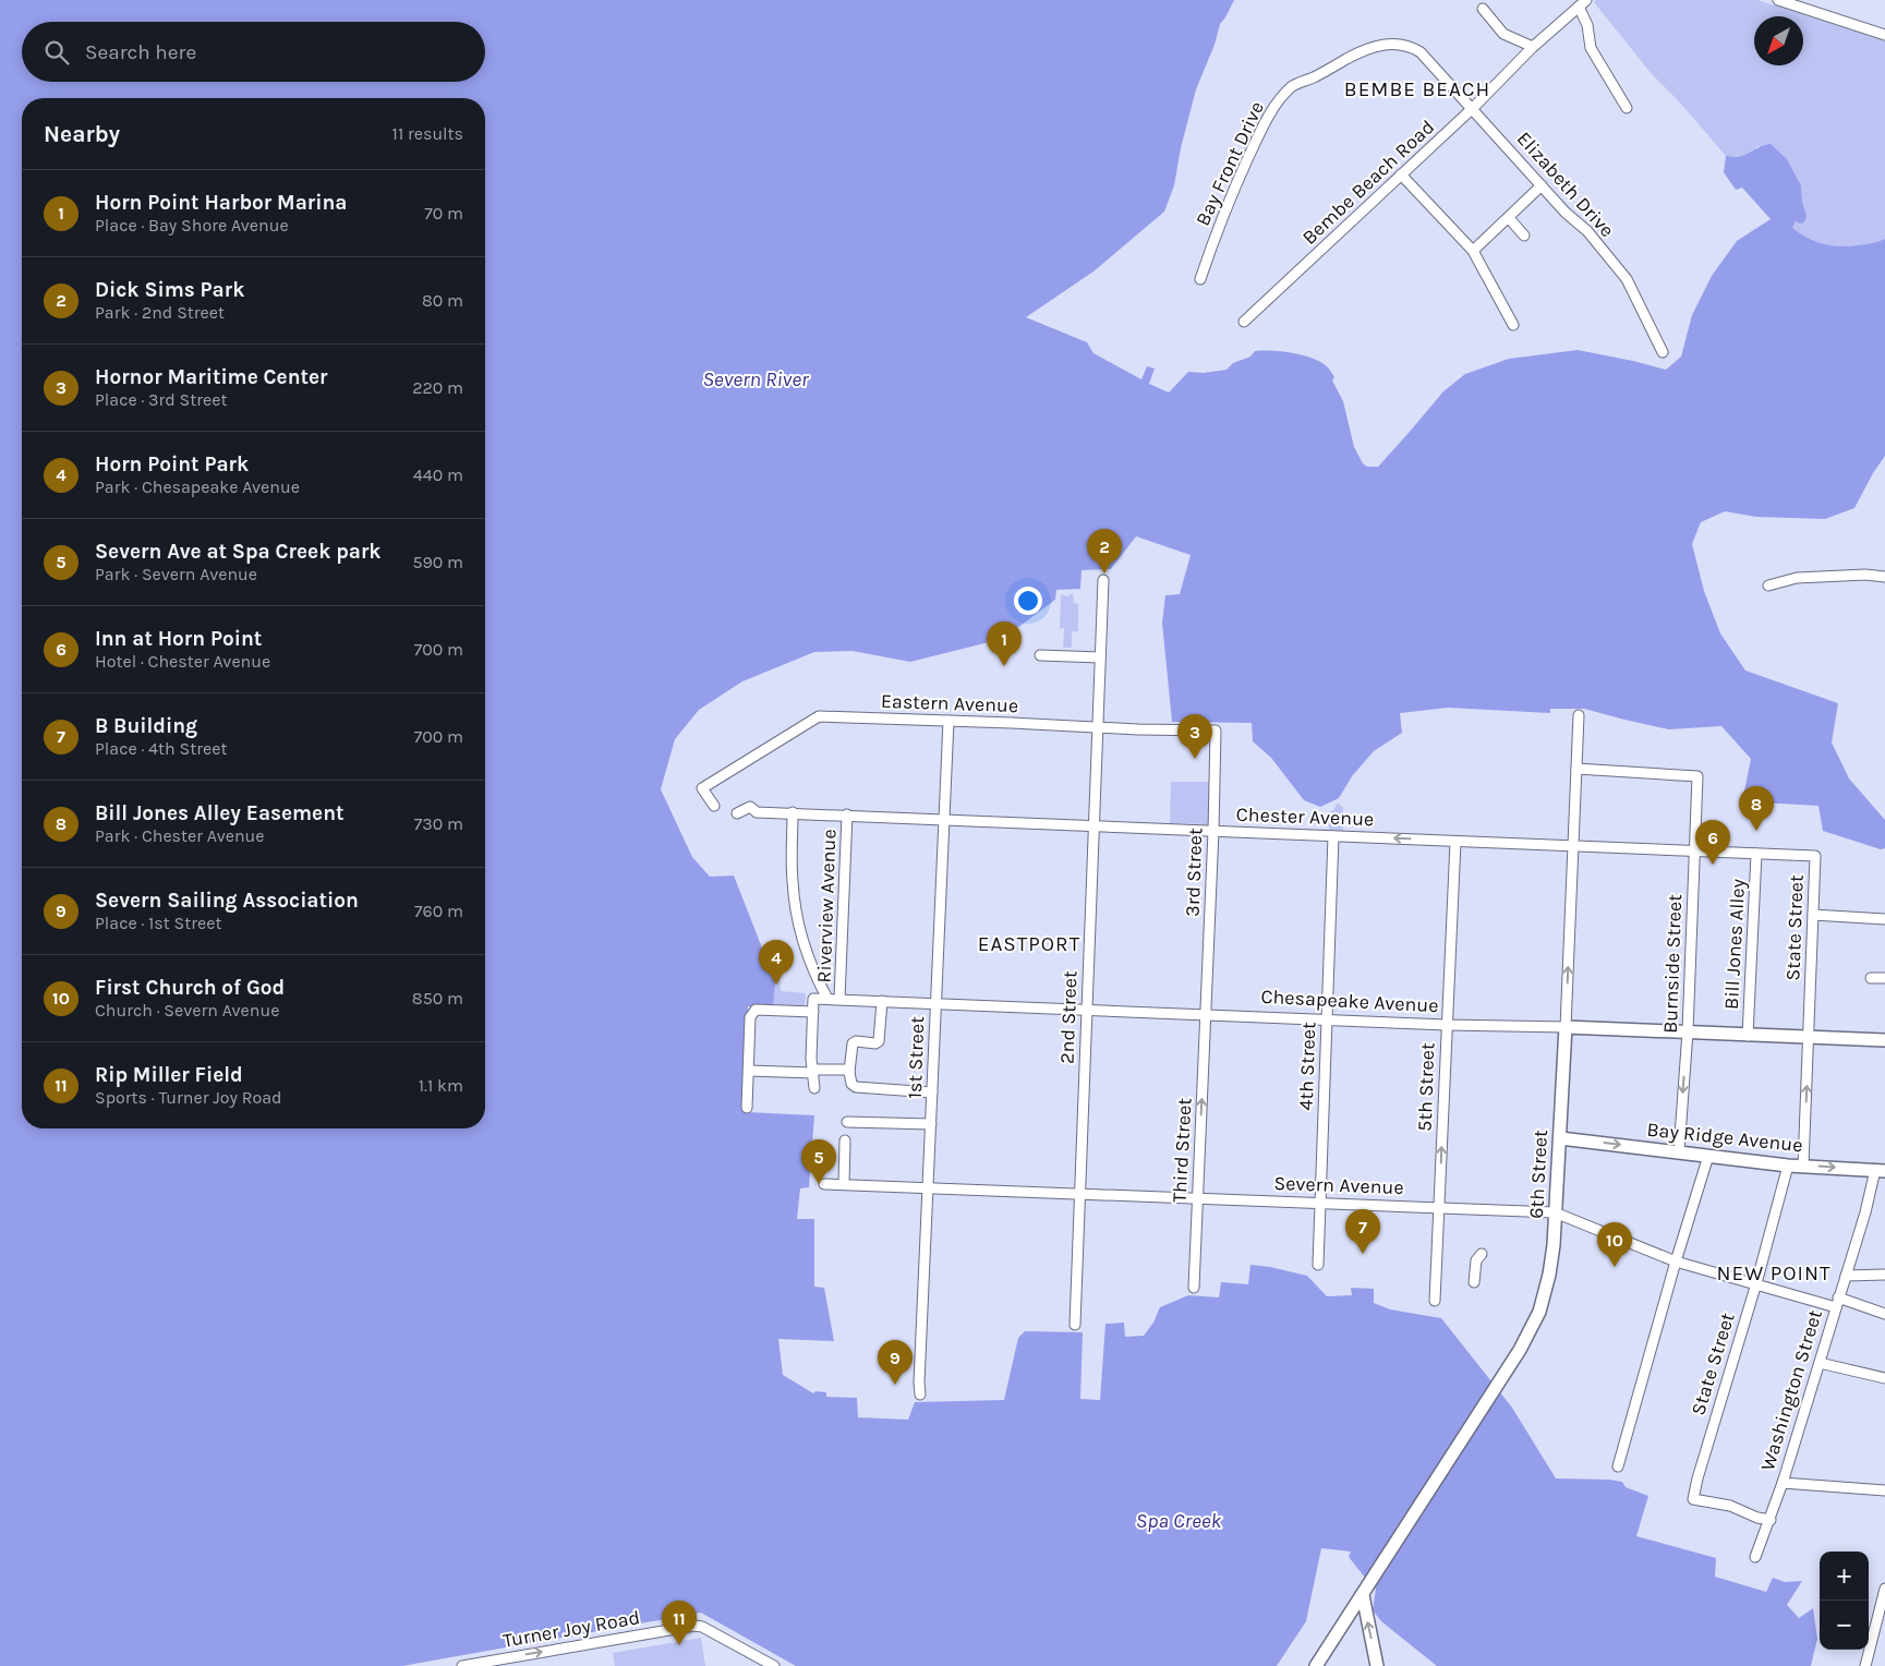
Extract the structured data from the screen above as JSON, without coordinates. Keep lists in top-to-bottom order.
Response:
{
  "streets": {
    "main road": ["Chesapeake Avenue", "Bay Ridge Avenue", "6th Street"],
    "street": [
      "Bay Front Drive",
      "Bembe Beach Road",
      "Elizabeth Drive",
      "Eastern Avenue",
      "Chester Avenue",
      "3rd Street",
      "Riverview Avenue",
      "State Street",
      "Bill Jones Alley",
      "Burnside Street",
      "2nd Street",
      "1st Street",
      "4th Street",
      "5th Street",
      "Third Street",
      "Severn Avenue",
      "Washington Street",
      "Turner Joy Road"
    ]
  },
  "crossings": [
    ["Bay Front Drive", "Bembe Beach Road"],
    ["Bay Front Drive", "Elizabeth Drive"],
    ["Bembe Beach Road", "Elizabeth Drive"],
    ["Eastern Avenue", "3rd Street"],
    ["Eastern Avenue", "2nd Street"],
    ["Eastern Avenue", "1st Street"],
    ["Chester Avenue", "3rd Street"],
    ["Chester Avenue", "Riverview Avenue"],
    ["Chester Avenue", "State Street"],
    ["Chester Avenue", "Bill Jones Alley"],
    ["Chester Avenue", "Burnside Street"],
    ["Chester Avenue", "2nd Street"],
    ["Chester Avenue", "1st Street"],
    ["Chester Avenue", "4th Street"],
    ["Chester Avenue", "5th Street"],
    ["Chester Avenue", "6th Street"],
    ["3rd Street", "Chesapeake Avenue"],
    ["3rd Street", "Third Street"],
    ["Riverview Avenue", "Chesapeake Avenue"],
    ["State Street", "Chesapeake Avenue"],
    ["State Street", "Bay Ridge Avenue"],
    ["State Street", "Severn Avenue"],
    ["State Street", "Washington Street"],
    ["Bill Jones Alley", "Chesapeake Avenue"],
    ["Burnside Street", "Chesapeake Avenue"],
    ["Burnside Street", "Bay Ridge Avenue"],
    ["Burnside Street", "6th Street"],
    ["Chesapeake Avenue", "2nd Street"],
    ["Chesapeake Avenue", "1st Street"],
    ["Chesapeake Avenue", "4th Street"],
    ["Chesapeake Avenue", "5th Street"],
    ["Chesapeake Avenue", "Third Street"],
    ["Chesapeake Avenue", "6th Street"],
    ["2nd Street", "Severn Avenue"],
    ["1st Street", "Severn Avenue"],
    ["4th Street", "Severn Avenue"],
    ["5th Street", "Severn Avenue"],
    ["Bay Ridge Avenue", "6th Street"],
    ["Bay Ridge Avenue", "Washington Street"],
    ["Third Street", "Severn Avenue"],
    ["6th Street", "Severn Avenue"],
    ["Severn Avenue", "Washington Street"]
  ],
  "one_way": [
    "5th Street",
    "Bay Ridge Avenue",
    "Third Street",
    "Turner Joy Road"
  ],
  "districts": ["BEMBE BEACH", "EASTPORT", "NEW POINT"],
  "water": ["Severn River", "Spa Creek"],
  "north": "bottom left",
  "page": {
    "search": "Search here",
    "heading": ["Nearby", "11 results"],
    "list": [
      {
        "mark": "1",
        "name": "Horn Point Harbor Marina",
        "note": "Place · Bay Shore Avenue",
        "value": "70 m"
      },
      {
        "mark": "2",
        "name": "Dick Sims Park",
        "note": "Park · 2nd Street",
        "value": "80 m"
      },
      {
        "mark": "3",
        "name": "Hornor Maritime Center",
        "note": "Place · 3rd Street",
        "value": "220 m"
      },
      {
        "mark": "4",
        "name": "Horn Point Park",
        "note": "Park · Chesapeake Avenue",
        "value": "440 m"
      },
      {
        "mark": "5",
        "name": "Severn Ave at Spa Creek park",
        "note": "Park · Severn Avenue",
        "value": "590 m"
      },
      {
        "mark": "6",
        "name": "Inn at Horn Point",
        "note": "Hotel · Chester Avenue",
        "value": "700 m"
      },
      {
        "mark": "7",
        "name": "B Building",
        "note": "Place · 4th Street",
        "value": "700 m"
      },
      {
        "mark": "8",
        "name": "Bill Jones Alley Easement",
        "note": "Park · Chester Avenue",
        "value": "730 m"
      },
      {
        "mark": "9",
        "name": "Severn Sailing Association",
        "note": "Place · 1st Street",
        "value": "760 m"
      },
      {
        "mark": "10",
        "name": "First Church of God",
        "note": "Church · Severn Avenue",
        "value": "850 m"
      },
      {
        "mark": "11",
        "name": "Rip Miller Field",
        "note": "Sports · Turner Joy Road",
        "value": "1.1 km"
      }
    ],
    "pins": [
      "2",
      "1",
      "3",
      "8",
      "6",
      "4",
      "5",
      "7",
      "10",
      "9",
      "11"
    ],
    "map_buttons": ["+", "−"]
  }
}
